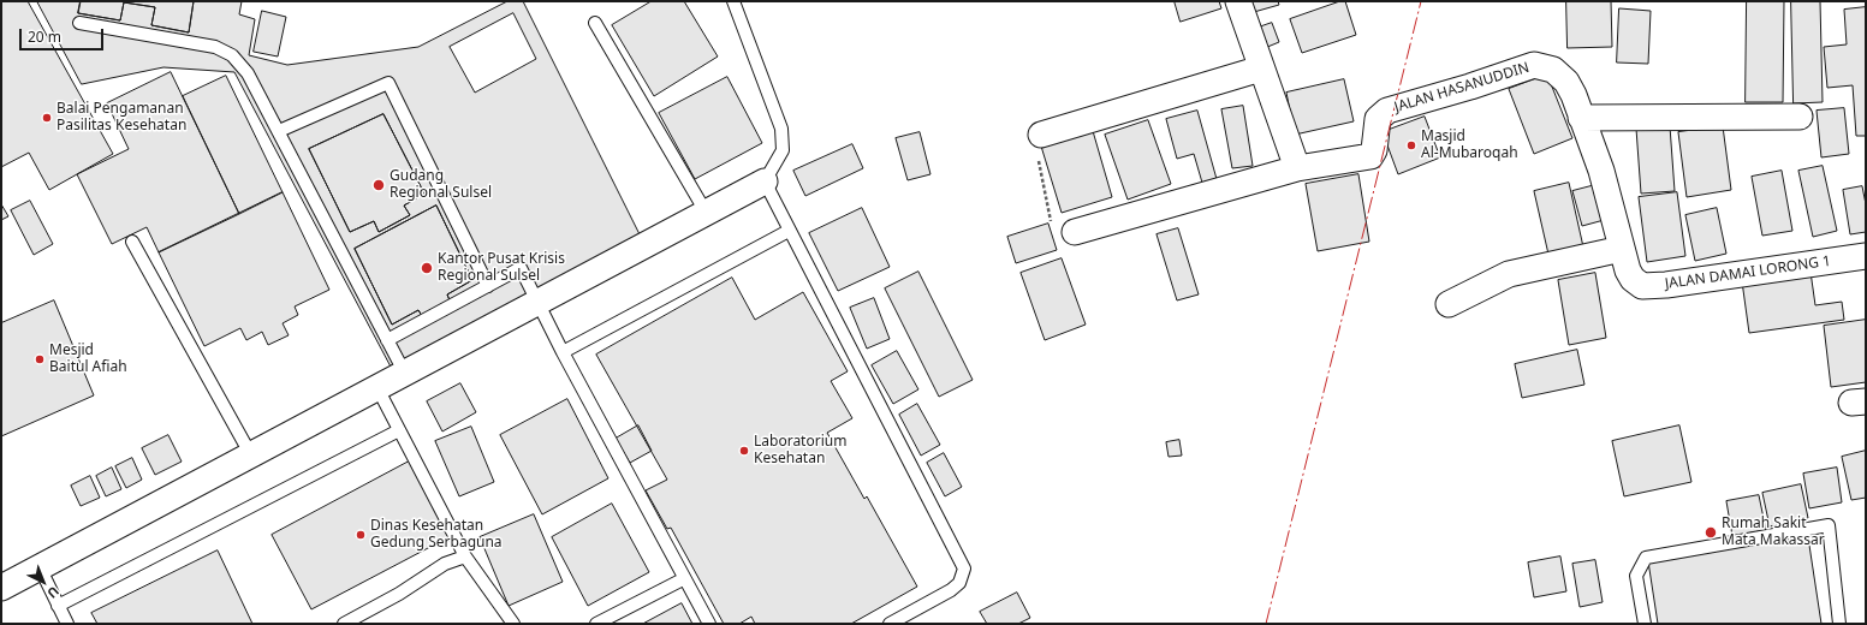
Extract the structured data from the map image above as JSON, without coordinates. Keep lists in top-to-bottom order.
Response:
{
  "streets": {
    "street": ["JALAN HASANUDDIN", "JALAN DAMAI LORONG 1"]
  },
  "crossings": [
    ["JALAN HASANUDDIN", "JALAN DAMAI LORONG 1"]
  ],
  "places": [
    "Balai Pengamanan Pasilitas Kesehatan",
    "Masjid Al-Mubaroqah",
    "Gudang Regional Sulsel",
    "Kantor Pusat Krisis Regional Sulsel",
    "Mesjid Baitul Afiah",
    "Laboratorium Kesehatan",
    "Rumah Sakit Mata Makassar",
    "Dinas Kesehatan Gedung Serbaguna"
  ],
  "scale_bar": "20 m",
  "north": "bottom right"
}
